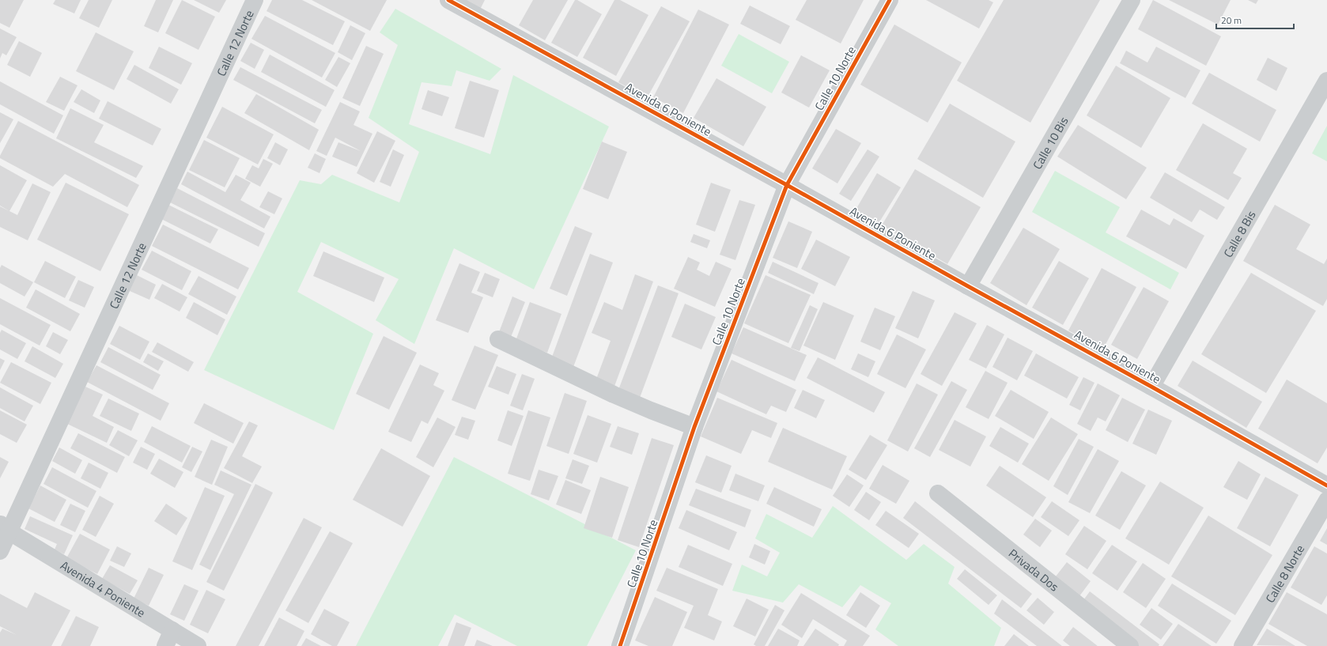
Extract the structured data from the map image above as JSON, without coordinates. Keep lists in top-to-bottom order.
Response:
{
  "streets": {
    "street": [
      "Calle 12 Norte",
      "Calle 10 Norte",
      "Avenida 6 Poniente",
      "Calle 10 Bis",
      "Calle 8 Bis",
      "Privada Dos",
      "Calle 8 Norte",
      "Avenida 4 Poniente"
    ]
  },
  "crossings": [
    ["Calle 12 Norte", "Avenida 4 Poniente"],
    ["Calle 10 Norte", "Avenida 6 Poniente"],
    ["Avenida 6 Poniente", "Calle 10 Bis"],
    ["Avenida 6 Poniente", "Calle 8 Bis"]
  ],
  "scale_bar": "20 m"
}
